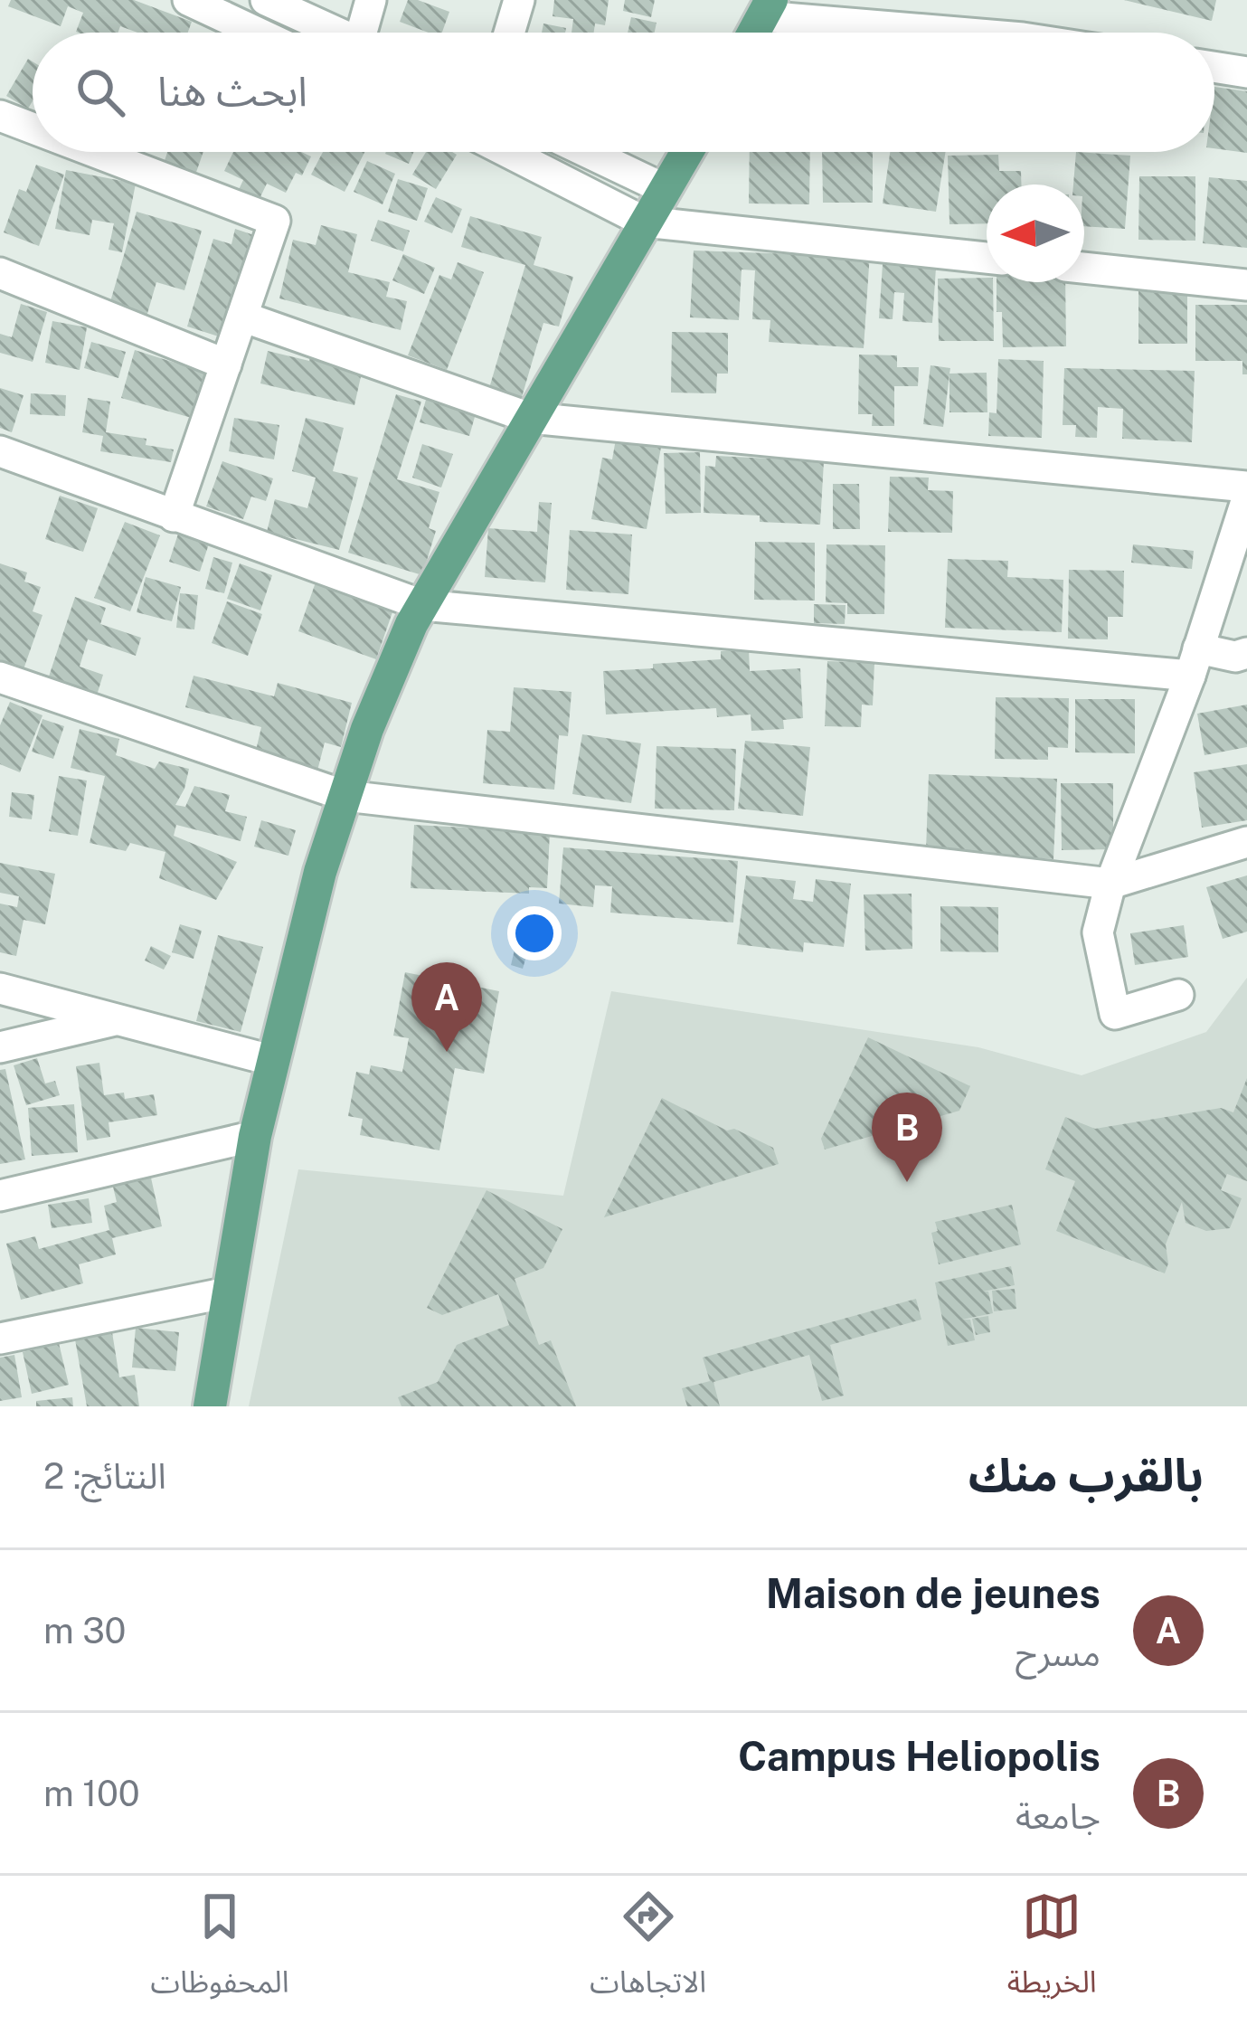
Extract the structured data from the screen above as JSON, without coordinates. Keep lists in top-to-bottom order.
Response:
{
  "north": "left",
  "page": {
    "search": "ابحث هنا",
    "pins": ["A", "B"],
    "heading": ["بالقرب منك", "النتائج: 2"],
    "list": [
      {
        "mark": "A",
        "name": "Maison de jeunes",
        "note": "مسرح",
        "value": "30 m"
      },
      {
        "mark": "B",
        "name": "Campus Heliopolis",
        "note": "جامعة",
        "value": "100 m"
      }
    ],
    "nav": ["الخريطة", "الاتجاهات", "المحفوظات"]
  }
}
